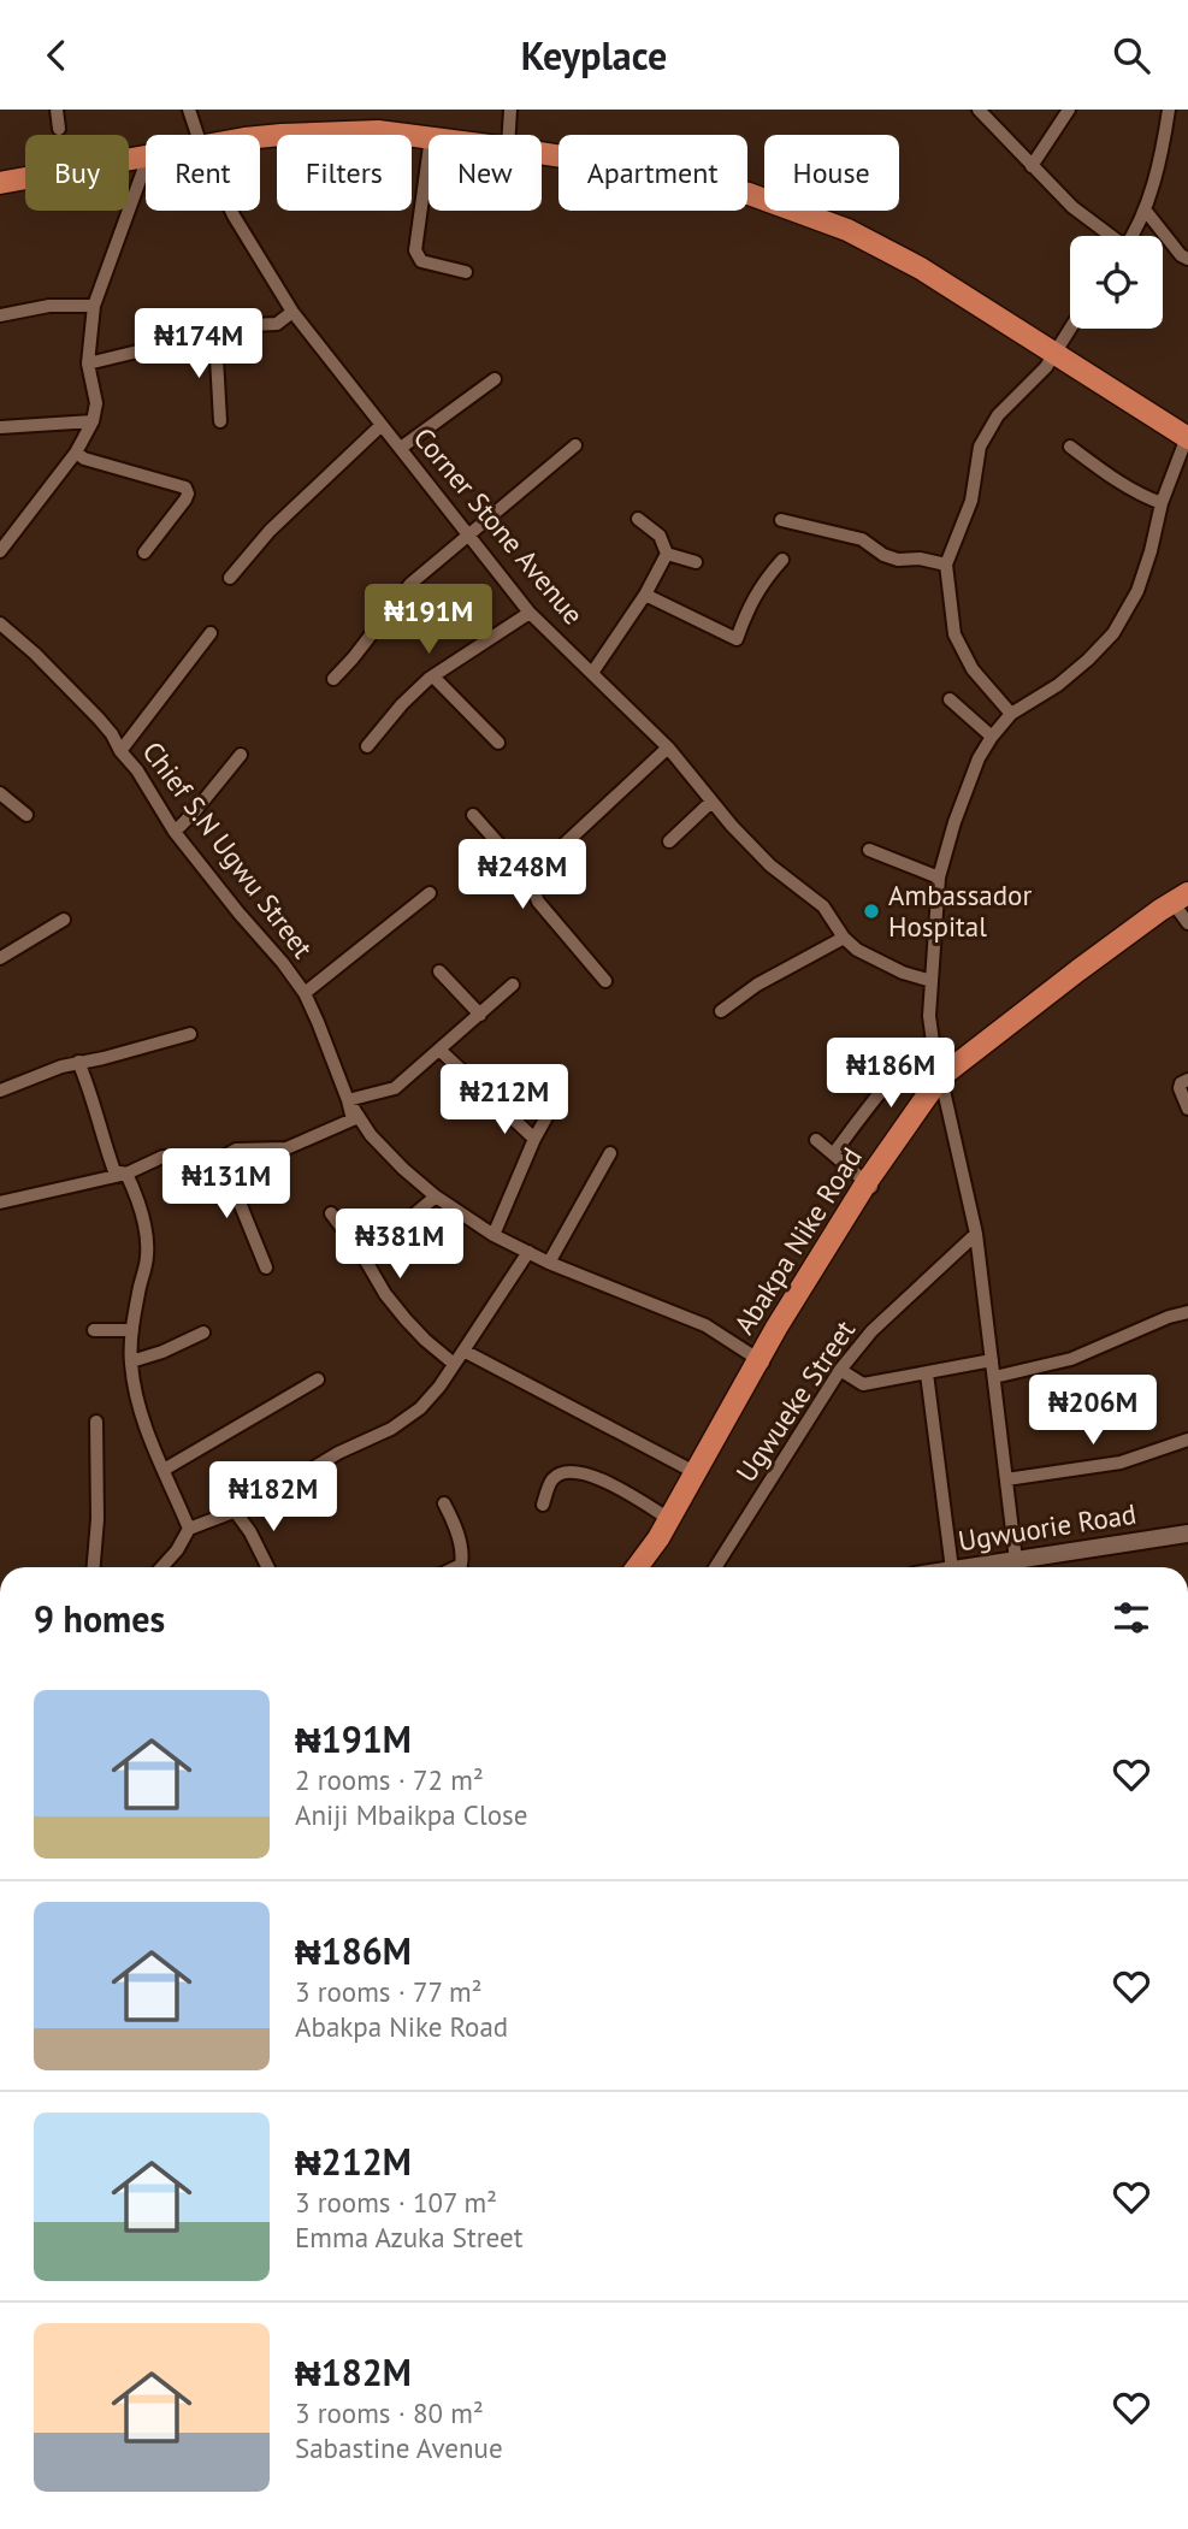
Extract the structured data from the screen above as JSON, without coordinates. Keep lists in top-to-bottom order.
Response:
{
  "streets": {
    "main road": ["Abakpa Nike Road"],
    "street": [
      "Corner Stone Avenue",
      "Chief S.N Ugwu Street",
      "Ugwueke Street",
      "Ugwuorie Road"
    ]
  },
  "crossings": [
    ["Chief S.N Ugwu Street", "Abakpa Nike Road"]
  ],
  "places": ["Ambassador Hospital"],
  "page": {
    "header": "Keyplace",
    "chip": [
      "Buy",
      "Rent",
      "Filters",
      "New",
      "Apartment",
      "House"
    ],
    "price": [
      "₦174M",
      "₦191M",
      "₦248M",
      "₦186M",
      "₦212M",
      "₦131M",
      "₦381M",
      "₦206M",
      "₦182M"
    ],
    "heading": "9 homes",
    "list": [
      {
        "name": "₦191M",
        "note": "2 rooms · 72 m² · Aniji Mbaikpa Close"
      },
      {
        "name": "₦186M",
        "note": "3 rooms · 77 m² · Abakpa Nike Road"
      },
      {
        "name": "₦212M",
        "note": "3 rooms · 107 m² · Emma Azuka Street"
      },
      {
        "name": "₦182M",
        "note": "3 rooms · 80 m² · Sabastine Avenue"
      }
    ]
  }
}
